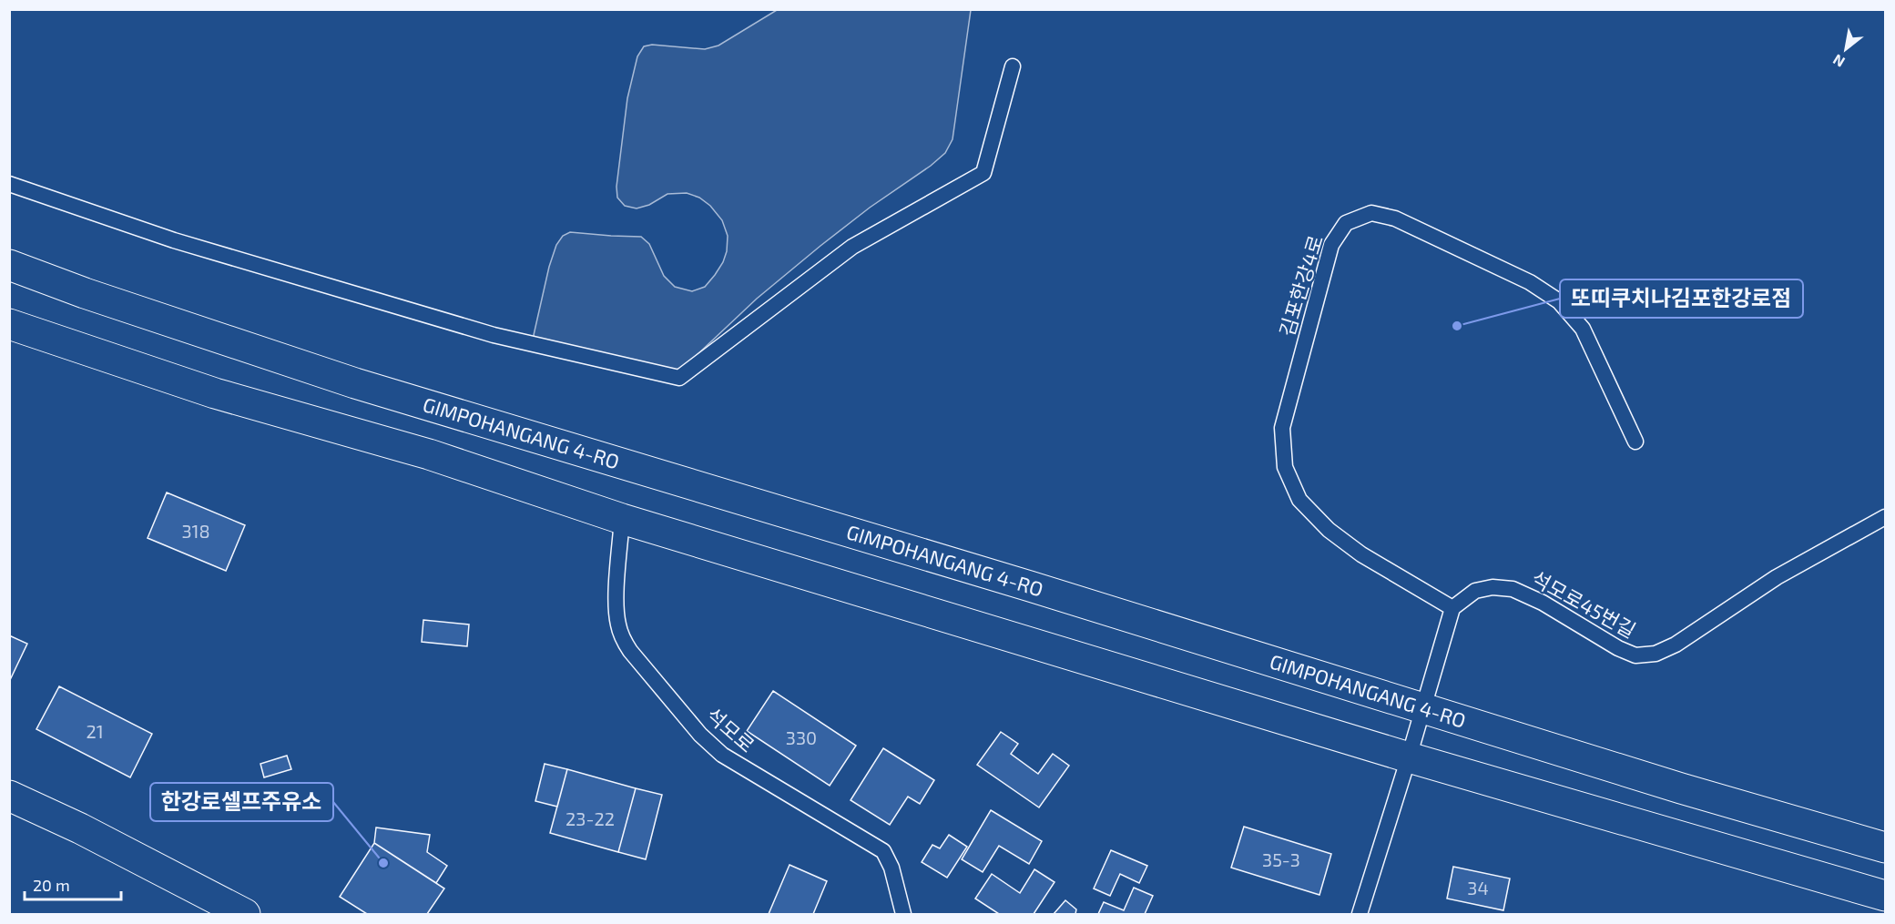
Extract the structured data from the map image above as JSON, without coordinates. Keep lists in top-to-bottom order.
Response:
{
  "streets": {
    "street": ["GIMPOHANGANG 4-RO"],
    "lane": ["김포한강4로", "석모로45번길", "석모로"]
  },
  "crossings": [
    ["김포한강4로", "석모로45번길"]
  ],
  "places": ["또띠쿠치나김포한강로점", "한강로셀프주유소"],
  "house_numbers": [
    "318",
    "21",
    "330",
    "23-22",
    "35-3",
    "34"
  ],
  "scale_bar": "20 m",
  "north": "bottom left"
}
